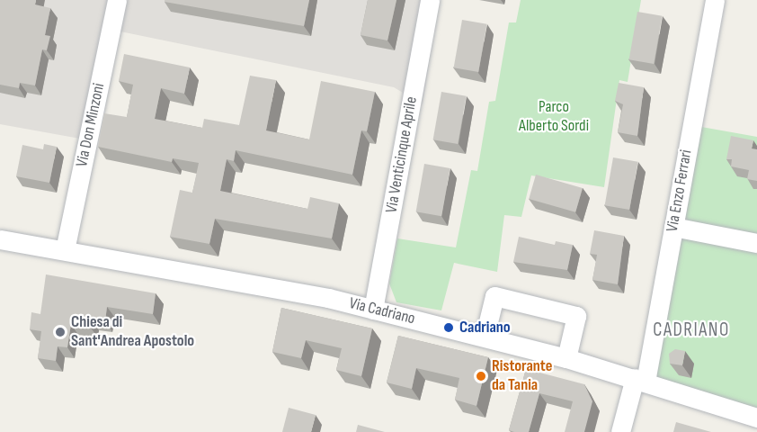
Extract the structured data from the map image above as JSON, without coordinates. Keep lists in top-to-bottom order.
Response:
{
  "streets": {
    "street": [
      "Via Don Minzoni",
      "Via Venticinque Aprile",
      "Via Enzo Ferrari",
      "Via Cadriano"
    ]
  },
  "crossings": [
    ["Via Don Minzoni", "Via Cadriano"],
    ["Via Venticinque Aprile", "Via Cadriano"],
    ["Via Enzo Ferrari", "Via Cadriano"]
  ],
  "districts": ["CADRIANO"],
  "parks": ["Parco Alberto Sordi"],
  "places": ["Cadriano", "Chiesa di Sant'Andrea Apostolo", "Ristorante da Tania"]
}
